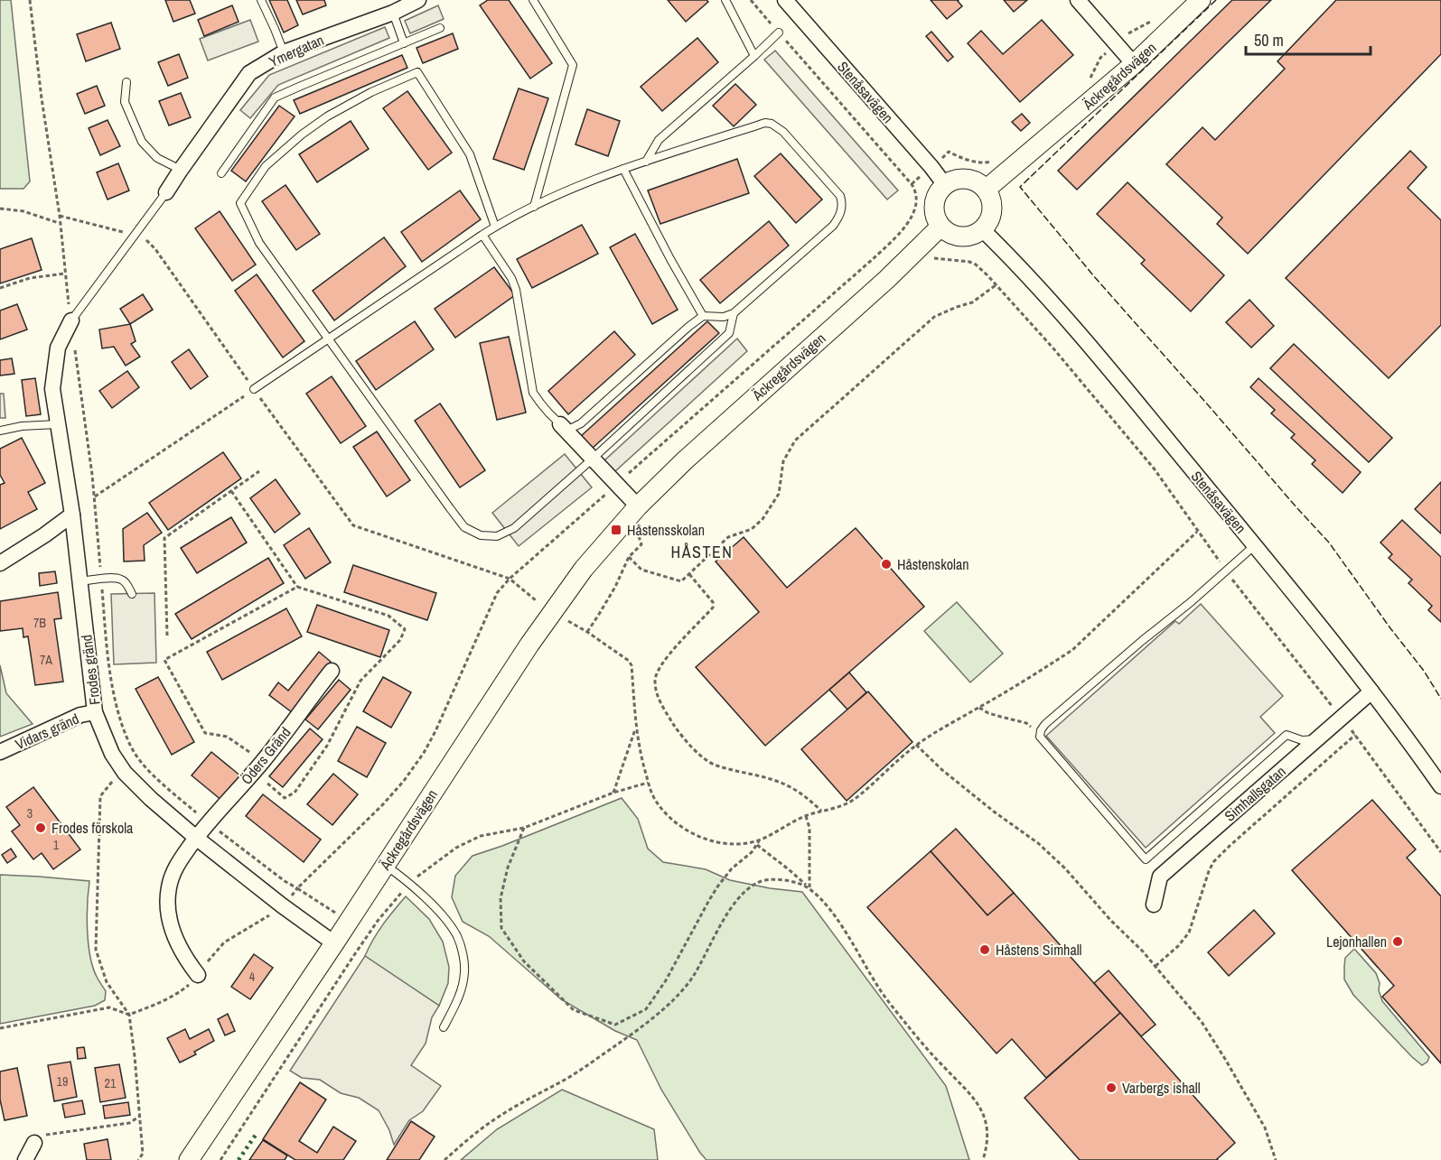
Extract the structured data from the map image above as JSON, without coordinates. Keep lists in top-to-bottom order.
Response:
{
  "streets": {
    "street": [
      "Ymergatan",
      "Äckregårdsvägen",
      "Stenåsavägen",
      "Frodes gränd",
      "Vidars gränd",
      "Öders Gränd",
      "Simhallsgatan"
    ]
  },
  "crossings": [
    ["Äckregårdsvägen", "Stenåsavägen"],
    ["Äckregårdsvägen", "Frodes gränd"],
    ["Stenåsavägen", "Simhallsgatan"],
    ["Frodes gränd", "Vidars gränd"],
    ["Frodes gränd", "Öders Gränd"]
  ],
  "districts": ["HÅSTEN"],
  "places": {
    "transit": ["Håstensskolan"],
    "other": [
      "Håstenskolan",
      "Frodes förskola",
      "Lejonhallen",
      "Håstens Simhall",
      "Varbergs ishall"
    ]
  },
  "house_numbers": [
    "7B",
    "7A",
    "3",
    "1",
    "4",
    "19",
    "21"
  ],
  "scale_bar": "50 m"
}
